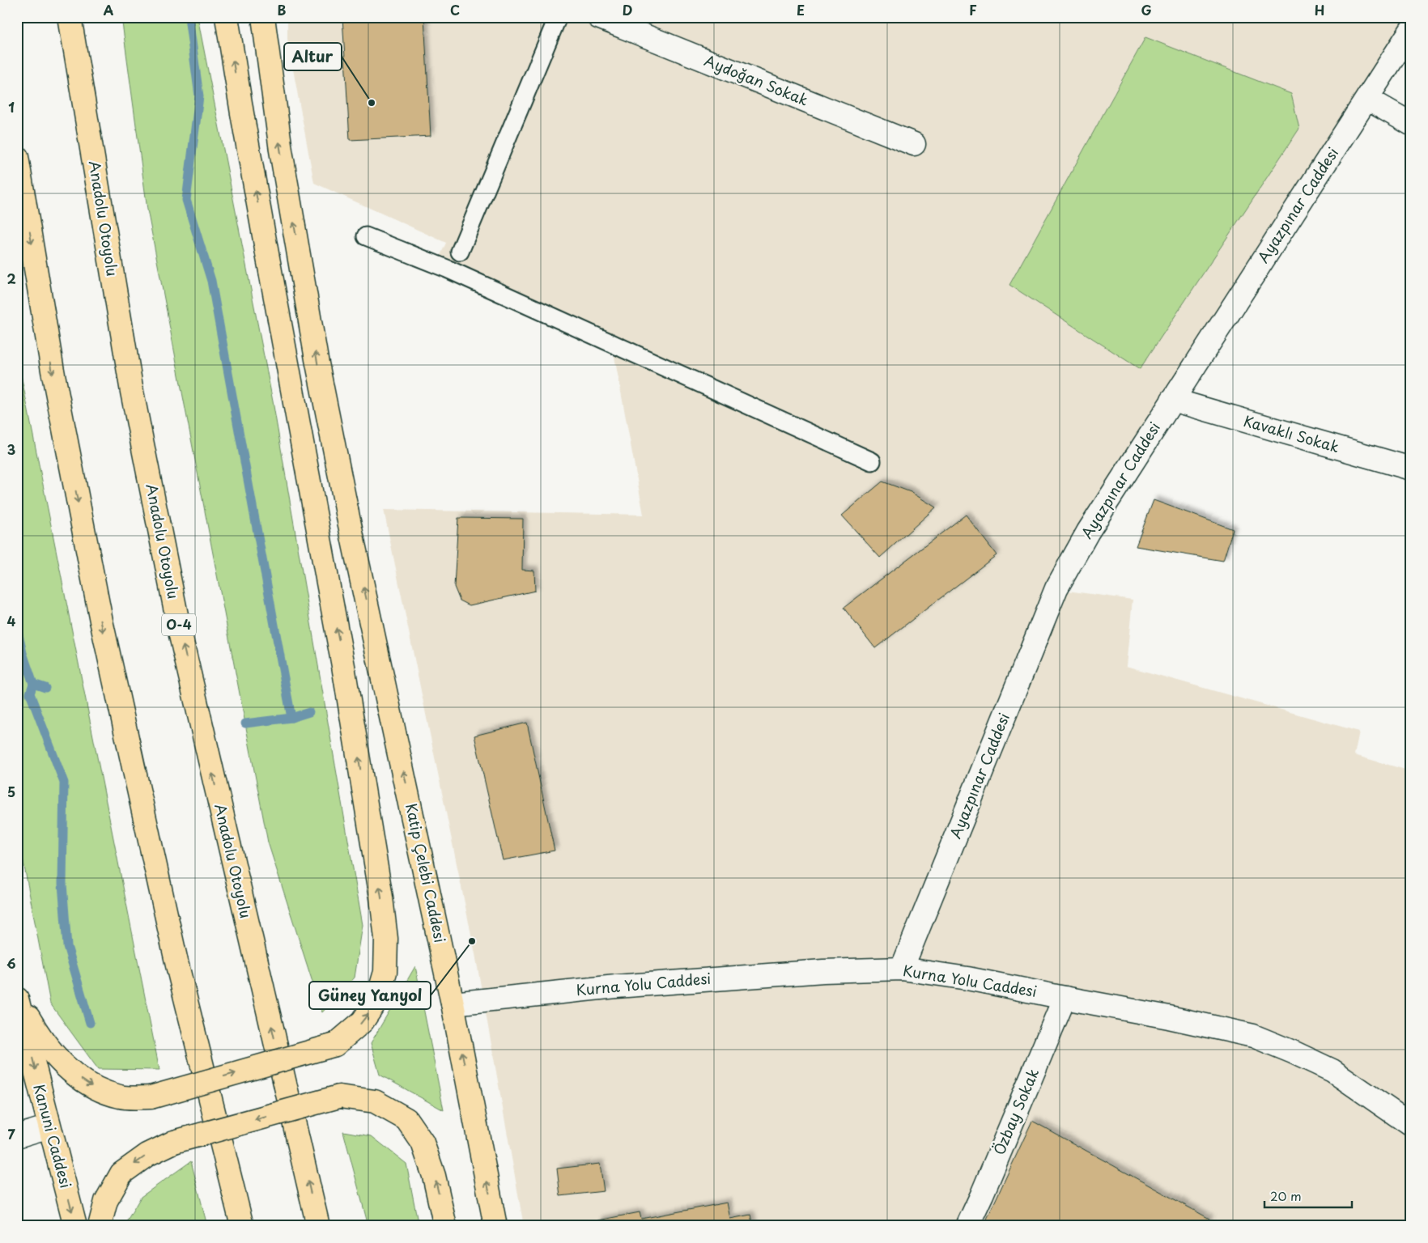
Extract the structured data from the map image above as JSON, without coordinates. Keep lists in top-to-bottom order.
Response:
{
  "streets": {
    "main road": [
      "Anadolu Otoyolu",
      "O-4",
      "Katip Çelebi Caddesi",
      "Kanuni Caddesi"
    ],
    "street": [
      "Aydoğan Sokak",
      "Ayazpınar Caddesi",
      "Kavaklı Sokak",
      "Kurna Yolu Caddesi",
      "Özbay Sokak"
    ]
  },
  "crossings": [
    ["Ayazpınar Caddesi", "Kavaklı Sokak"],
    ["Ayazpınar Caddesi", "Kurna Yolu Caddesi"],
    ["Katip Çelebi Caddesi", "Kurna Yolu Caddesi"],
    ["Kurna Yolu Caddesi", "Özbay Sokak"]
  ],
  "one_way": ["Katip Çelebi Caddesi"],
  "places": ["Altur", "Güney Yanyol"],
  "scale_bar": "20 m",
  "grid": {
    "columns": [
      "A",
      "B",
      "C",
      "D",
      "E",
      "F",
      "G",
      "H"
    ],
    "rows": [
      "1",
      "2",
      "3",
      "4",
      "5",
      "6",
      "7"
    ]
  }
}
